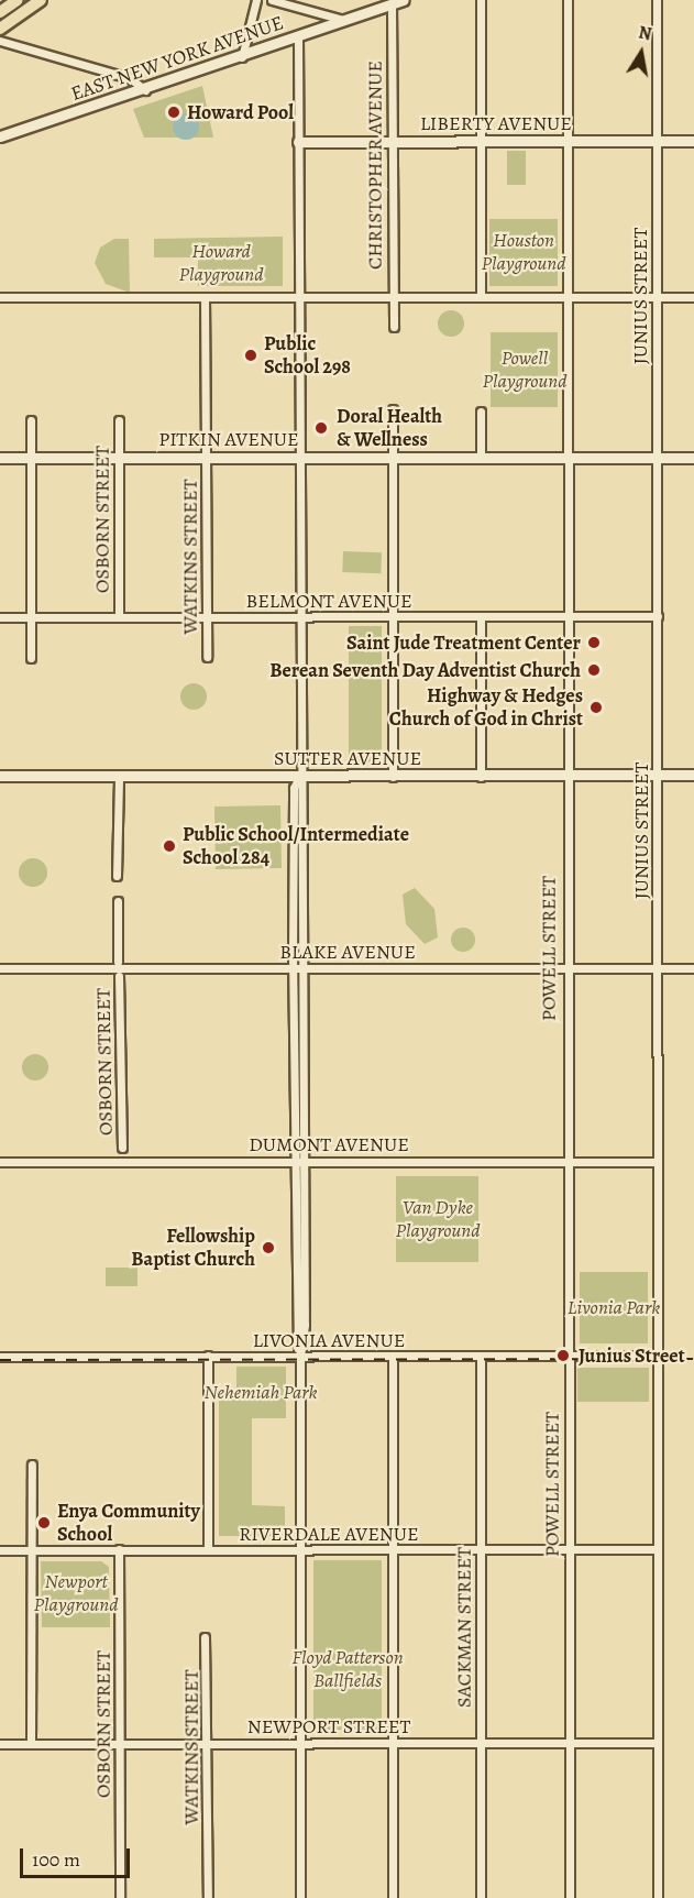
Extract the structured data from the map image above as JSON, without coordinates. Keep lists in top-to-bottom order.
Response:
{
  "streets": {
    "street": [
      "EAST NEW YORK AVENUE",
      "LIBERTY AVENUE",
      "CHRISTOPHER AVENUE",
      "JUNIUS STREET",
      "PITKIN AVENUE",
      "OSBORN STREET",
      "WATKINS STREET",
      "BELMONT AVENUE",
      "SUTTER AVENUE",
      "POWELL STREET",
      "BLAKE AVENUE",
      "DUMONT AVENUE",
      "LIVONIA AVENUE",
      "RIVERDALE AVENUE",
      "SACKMAN STREET",
      "NEWPORT STREET"
    ]
  },
  "crossings": [
    ["EAST NEW YORK AVENUE", "CHRISTOPHER AVENUE"],
    ["LIBERTY AVENUE", "CHRISTOPHER AVENUE"],
    ["LIBERTY AVENUE", "JUNIUS STREET"],
    ["LIBERTY AVENUE", "POWELL STREET"],
    ["JUNIUS STREET", "PITKIN AVENUE"],
    ["JUNIUS STREET", "BELMONT AVENUE"],
    ["JUNIUS STREET", "SUTTER AVENUE"],
    ["JUNIUS STREET", "BLAKE AVENUE"],
    ["JUNIUS STREET", "DUMONT AVENUE"],
    ["JUNIUS STREET", "LIVONIA AVENUE"],
    ["JUNIUS STREET", "RIVERDALE AVENUE"],
    ["JUNIUS STREET", "NEWPORT STREET"],
    ["PITKIN AVENUE", "OSBORN STREET"],
    ["PITKIN AVENUE", "WATKINS STREET"],
    ["PITKIN AVENUE", "POWELL STREET"],
    ["OSBORN STREET", "BELMONT AVENUE"],
    ["OSBORN STREET", "RIVERDALE AVENUE"],
    ["OSBORN STREET", "NEWPORT STREET"],
    ["WATKINS STREET", "BELMONT AVENUE"],
    ["WATKINS STREET", "NEWPORT STREET"],
    ["BELMONT AVENUE", "POWELL STREET"],
    ["SUTTER AVENUE", "POWELL STREET"],
    ["POWELL STREET", "BLAKE AVENUE"],
    ["POWELL STREET", "DUMONT AVENUE"],
    ["POWELL STREET", "LIVONIA AVENUE"],
    ["POWELL STREET", "RIVERDALE AVENUE"],
    ["POWELL STREET", "NEWPORT STREET"],
    ["LIVONIA AVENUE", "SACKMAN STREET"],
    ["RIVERDALE AVENUE", "SACKMAN STREET"],
    ["SACKMAN STREET", "NEWPORT STREET"]
  ],
  "parks": [
    "Houston Playground",
    "Howard Playground",
    "Powell Playground",
    "Van Dyke Playground",
    "Livonia Park",
    "Nehemiah Park",
    "Newport Playground",
    "Floyd Patterson Ballfields"
  ],
  "places": [
    "Howard Pool",
    "Public School 298",
    "Doral Health & Wellness",
    "Saint Jude Treatment Center",
    "Berean Seventh Day Adventist Church",
    "Highway & Hedges Church of God in Christ",
    "Public School/Intermediate School 284",
    "Fellowship Baptist Church",
    "Junius Street",
    "Enya Community School"
  ],
  "scale_bar": "100 m",
  "north": "top"
}
